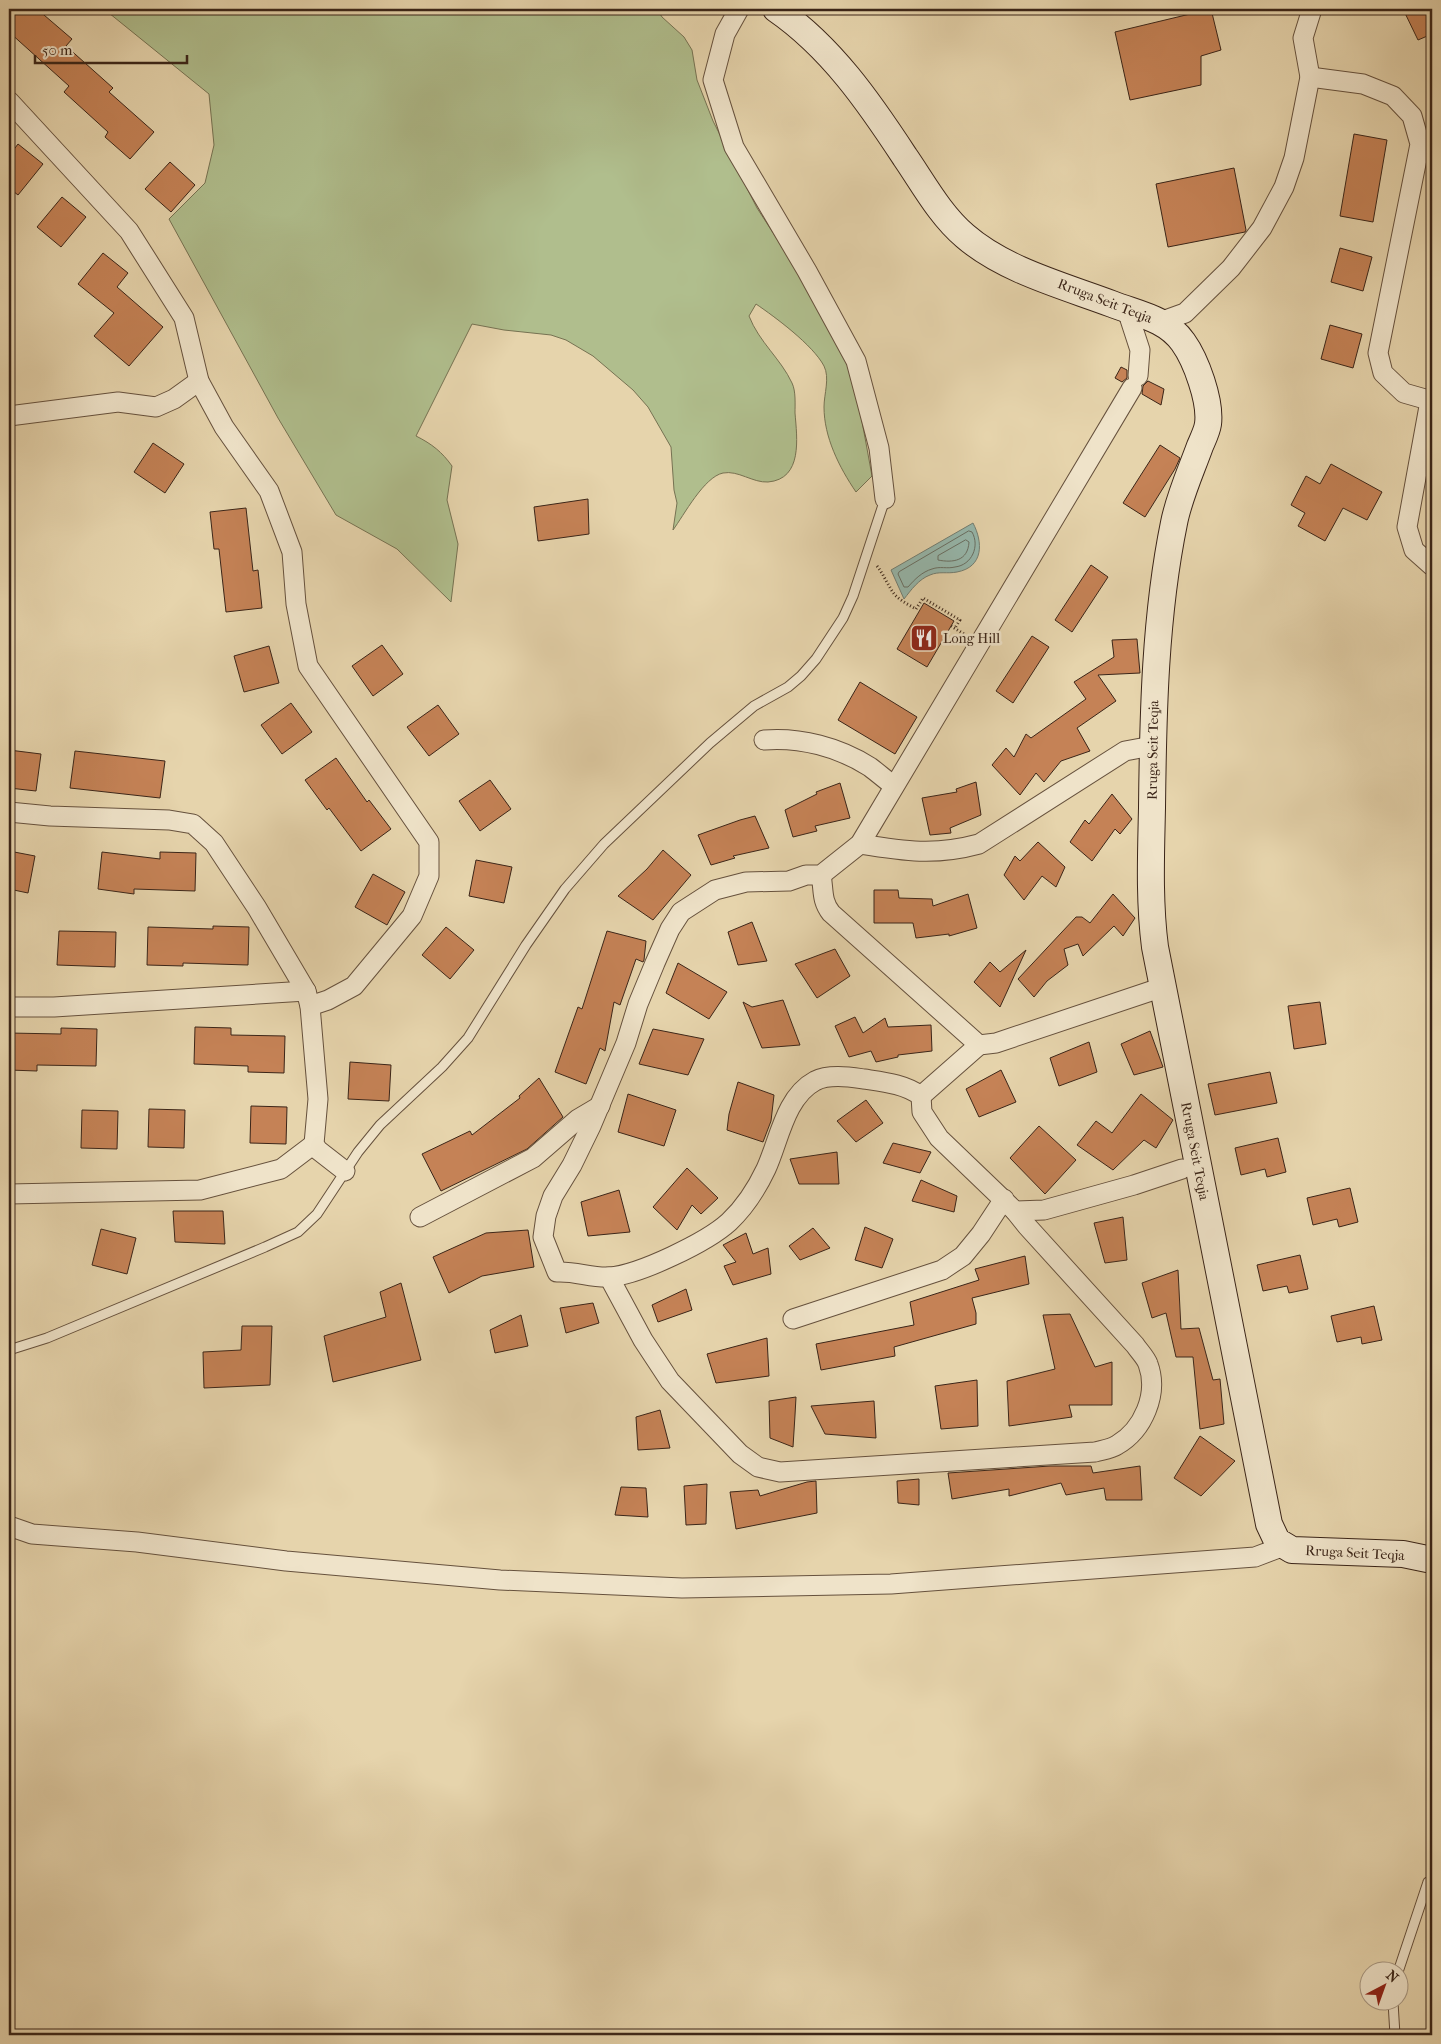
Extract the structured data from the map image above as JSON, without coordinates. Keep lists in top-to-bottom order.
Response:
{
  "streets": {
    "main road": ["Rruga Seit Teqja"]
  },
  "places": {
    "restaurant": ["Long Hill"]
  },
  "scale_bar": "50 m",
  "north": "top right"
}
